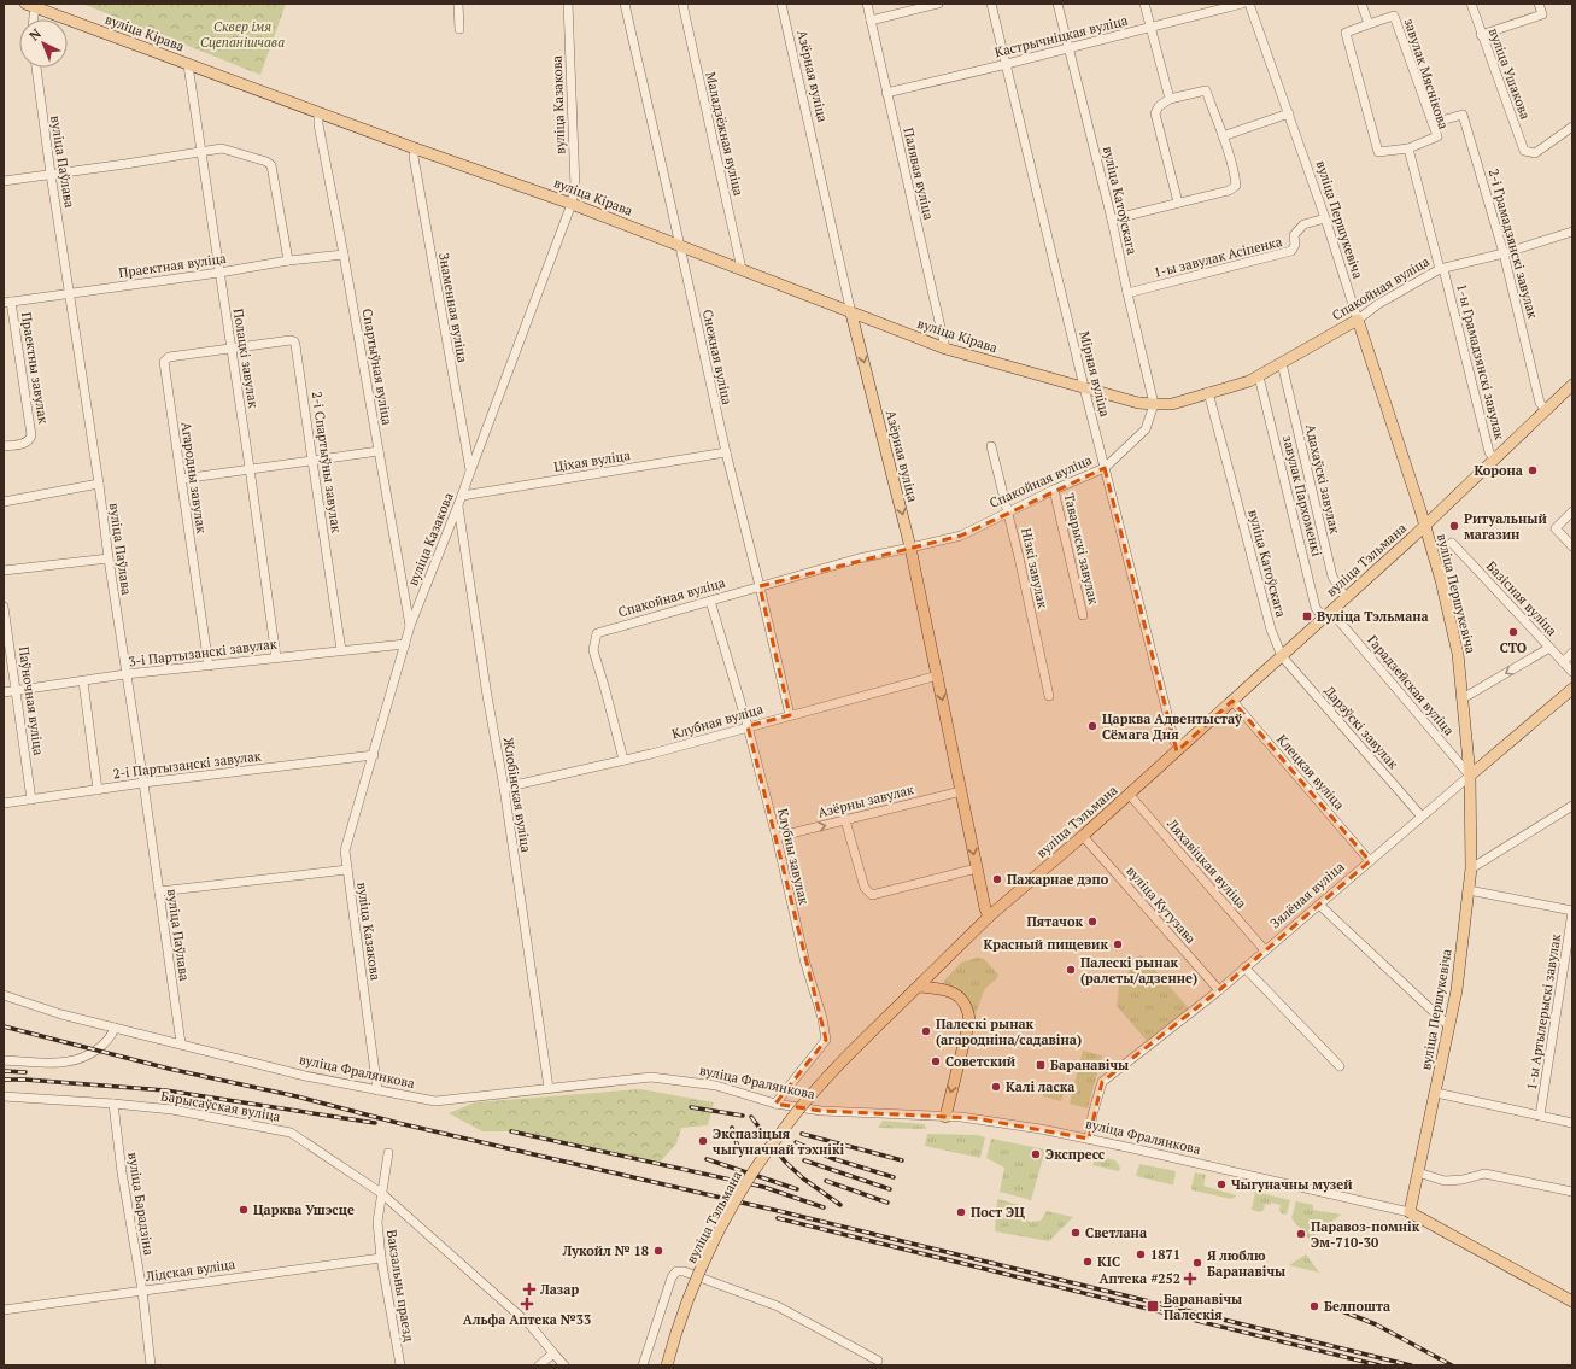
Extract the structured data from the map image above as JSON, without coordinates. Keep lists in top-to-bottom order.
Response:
{
  "streets": {
    "main road": [
      "вуліца Кірава",
      "Азёрная вуліца",
      "вуліца Першукевіча",
      "Спакойная вуліца",
      "вуліца Тэльмана",
      "Зялёная вуліца",
      "вуліца Фралянкова"
    ],
    "street": [
      "Кастрычніцкая вуліца",
      "завулак Мяснікова",
      "вуліца Ушакова",
      "вуліца Казакова",
      "Маладзёжная вуліца",
      "вуліца Паўлава",
      "Палявая вуліца",
      "вуліца Катоўскага",
      "2-і Грамадзянскі завулак",
      "1-ы завулак Асіпенка",
      "Праектная вуліца",
      "Знаменная вуліца",
      "Снежная вуліца",
      "Полацкі завулак",
      "1-ы Грамадзянскі завулак",
      "Спартыўная вуліца",
      "Праектны завулак",
      "Мірная вуліца",
      "Ціхая вуліца",
      "2-і Спартыўны завулак",
      "Агародны завулак",
      "Адахаўскі завулак",
      "завулак Пархоменкі",
      "Таварыскі завулак",
      "Нізкі завулак",
      "Базісная вуліца",
      "3-і Партызанскі завулак",
      "Гарадзейская вуліца",
      "Паўночная вуліца",
      "Клубная вуліца",
      "Дарэўскі завулак",
      "2-і Партызанскі завулак",
      "Клецкая вуліца",
      "Жлобінская вуліца",
      "Азёрны завулак",
      "Клубны завулак",
      "Ляхавіцкая вуліца",
      "вуліца Кутузава",
      "1-ы Артылерыскі завулак",
      "Барысаўская вуліца",
      "вуліца Барадзіна",
      "Лідская вуліца",
      "Вакзальны праезд"
    ]
  },
  "crossings": [
    ["вуліца Кірава", "Азёрная вуліца"],
    ["вуліца Кірава", "вуліца Казакова"],
    ["вуліца Кірава", "Маладзёжная вуліца"],
    ["вуліца Кірава", "Палявая вуліца"],
    ["вуліца Кірава", "вуліца Катоўскага"],
    ["вуліца Кірава", "Спакойная вуліца"],
    ["вуліца Кірава", "Знаменная вуліца"],
    ["вуліца Кірава", "Снежная вуліца"],
    ["вуліца Кірава", "Полацкі завулак"],
    ["вуліца Кірава", "Спартыўная вуліца"],
    ["вуліца Кірава", "Мірная вуліца"],
    ["Кастрычніцкая вуліца", "Палявая вуліца"],
    ["Кастрычніцкая вуліца", "вуліца Катоўскага"],
    ["Кастрычніцкая вуліца", "Мірная вуліца"],
    ["завулак Мяснікова", "2-і Грамадзянскі завулак"],
    ["Азёрная вуліца", "Спакойная вуліца"],
    ["Азёрная вуліца", "вуліца Тэльмана"],
    ["Азёрная вуліца", "Клубная вуліца"],
    ["Азёрная вуліца", "Азёрны завулак"],
    ["вуліца Казакова", "Знаменная вуліца"],
    ["вуліца Казакова", "Спартыўная вуліца"],
    ["вуліца Казакова", "Ціхая вуліца"],
    ["вуліца Казакова", "3-і Партызанскі завулак"],
    ["вуліца Казакова", "2-і Партызанскі завулак"],
    ["вуліца Казакова", "Жлобінская вуліца"],
    ["вуліца Казакова", "вуліца Фралянкова"],
    ["вуліца Паўлава", "Праектная вуліца"],
    ["вуліца Паўлава", "3-і Партызанскі завулак"],
    ["вуліца Паўлава", "2-і Партызанскі завулак"],
    ["вуліца Паўлава", "вуліца Фралянкова"],
    ["вуліца Катоўскага", "1-ы завулак Асіпенка"],
    ["вуліца Катоўскага", "Спакойная вуліца"],
    ["вуліца Катоўскага", "вуліца Тэльмана"],
    ["вуліца Катоўскага", "Дарэўскі завулак"],
    ["вуліца Першукевіча", "1-ы завулак Асіпенка"],
    ["вуліца Першукевіча", "Спакойная вуліца"],
    ["вуліца Першукевіча", "вуліца Тэльмана"],
    ["вуліца Першукевіча", "Гарадзейская вуліца"],
    ["вуліца Першукевіча", "Зялёная вуліца"],
    ["вуліца Першукевіча", "вуліца Фралянкова"],
    ["2-і Грамадзянскі завулак", "Спакойная вуліца"],
    ["2-і Грамадзянскі завулак", "вуліца Тэльмана"],
    ["Праектная вуліца", "Полацкі завулак"],
    ["Праектная вуліца", "Спартыўная вуліца"],
    ["Праектная вуліца", "Праектны завулак"],
    ["Спакойная вуліца", "Снежная вуліца"],
    ["Спакойная вуліца", "1-ы Грамадзянскі завулак"],
    ["Спакойная вуліца", "Мірная вуліца"],
    ["Спакойная вуліца", "Адахаўскі завулак"],
    ["Спакойная вуліца", "завулак Пархоменкі"],
    ["Спакойная вуліца", "Таварыскі завулак"],
    ["Спакойная вуліца", "Нізкі завулак"],
    ["Спакойная вуліца", "Клубная вуліца"],
    ["Спакойная вуліца", "Клубны завулак"],
    ["Снежная вуліца", "Ціхая вуліца"],
    ["Снежная вуліца", "Клубная вуліца"],
    ["Полацкі завулак", "2-і Спартыўны завулак"],
    ["Полацкі завулак", "Агародны завулак"],
    ["Полацкі завулак", "3-і Партызанскі завулак"],
    ["1-ы Грамадзянскі завулак", "вуліца Тэльмана"],
    ["Мірная вуліца", "вуліца Тэльмана"],
    ["2-і Спартыўны завулак", "Агародны завулак"],
    ["2-і Спартыўны завулак", "3-і Партызанскі завулак"],
    ["Агародны завулак", "3-і Партызанскі завулак"],
    ["Адахаўскі завулак", "вуліца Тэльмана"],
    ["завулак Пархоменкі", "вуліца Тэльмана"],
    ["завулак Пархоменкі", "Гарадзейская вуліца"],
    ["вуліца Тэльмана", "Гарадзейская вуліца"],
    ["вуліца Тэльмана", "Дарэўскі завулак"],
    ["вуліца Тэльмана", "Клецкая вуліца"],
    ["вуліца Тэльмана", "Ляхавіцкая вуліца"],
    ["вуліца Тэльмана", "вуліца Кутузава"],
    ["3-і Партызанскі завулак", "Паўночная вуліца"],
    ["Гарадзейская вуліца", "Зялёная вуліца"],
    ["Паўночная вуліца", "2-і Партызанскі завулак"],
    ["Клубная вуліца", "Жлобінская вуліца"],
    ["Клубная вуліца", "Клубны завулак"],
    ["Дарэўскі завулак", "Зялёная вуліца"],
    ["Клецкая вуліца", "Зялёная вуліца"],
    ["Жлобінская вуліца", "вуліца Фралянкова"],
    ["Азёрны завулак", "Клубны завулак"],
    ["Клубны завулак", "вуліца Фралянкова"],
    ["Ляхавіцкая вуліца", "Зялёная вуліца"],
    ["Зялёная вуліца", "вуліца Кутузава"],
    ["Зялёная вуліца", "вуліца Фралянкова"],
    ["Барысаўская вуліца", "вуліца Барадзіна"],
    ["Барысаўская вуліца", "Вакзальны праезд"],
    ["вуліца Барадзіна", "Лідская вуліца"],
    ["Лідская вуліца", "Вакзальны праезд"]
  ],
  "one_way": ["Азёрная вуліца", "Азёрны завулак"],
  "parks": ["Сквер імя Сцепанішчава"],
  "places": {
    "other": [
      "Корона",
      "Ритуальный магазин",
      "СТО",
      "Царква Адвентыстаў Сёмага Дня",
      "Пажарнае дэпо",
      "Пятачок",
      "Красный пищевик",
      "Палескі рынак (ралеты/адзенне)",
      "Палескі рынак (агародніна/садавіна)",
      "Советский",
      "Калі ласка",
      "Экспазіцыя чыгуначнай тэхнікі",
      "Экспресс",
      "Чыгуначны музей",
      "Царква Ушэсце",
      "Пост ЭЦ",
      "Светлана",
      "Паравоз-помнік Эм-710-30",
      "Лукойл № 18",
      "1871",
      "KIC",
      "Я люблю Баранавічы",
      "Белпошта"
    ],
    "transit": ["Вуліца Тэльмана", "Баранавічы", "Баранавічы Палескія"],
    "health": ["Аптека #252", "Лазар", "Альфа Аптека №33"]
  },
  "north": "top left"
}
